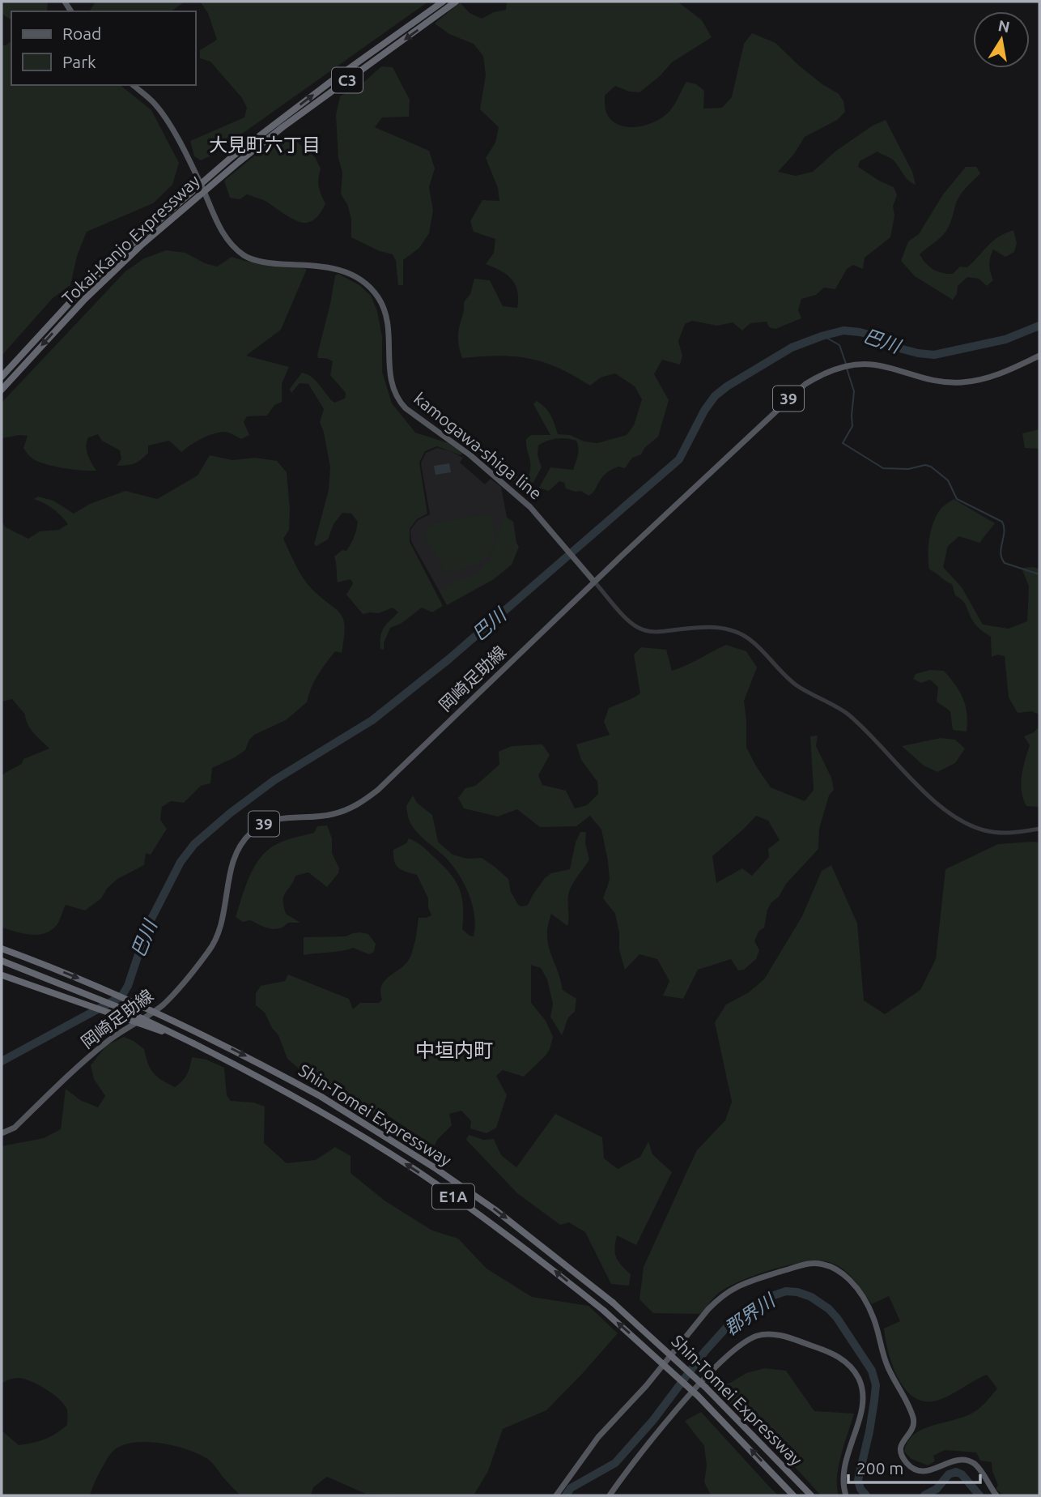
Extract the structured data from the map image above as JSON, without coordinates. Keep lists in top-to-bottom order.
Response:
{
  "streets": {
    "highway": [
      "C3",
      "Tokai-Kanjo Expressway",
      "Shin-Tomei Expressway",
      "E1A"
    ],
    "main road": ["39", "kamogawa-shiga line", "岡崎足助線"]
  },
  "crossings": [
    ["kamogawa-shiga line", "岡崎足助線"]
  ],
  "districts": ["大見町六丁目", "中垣内町"],
  "water": ["巴川", "郡界川"],
  "legend": ["Road", "Park"],
  "scale_bar": "200 m",
  "north": "top"
}
